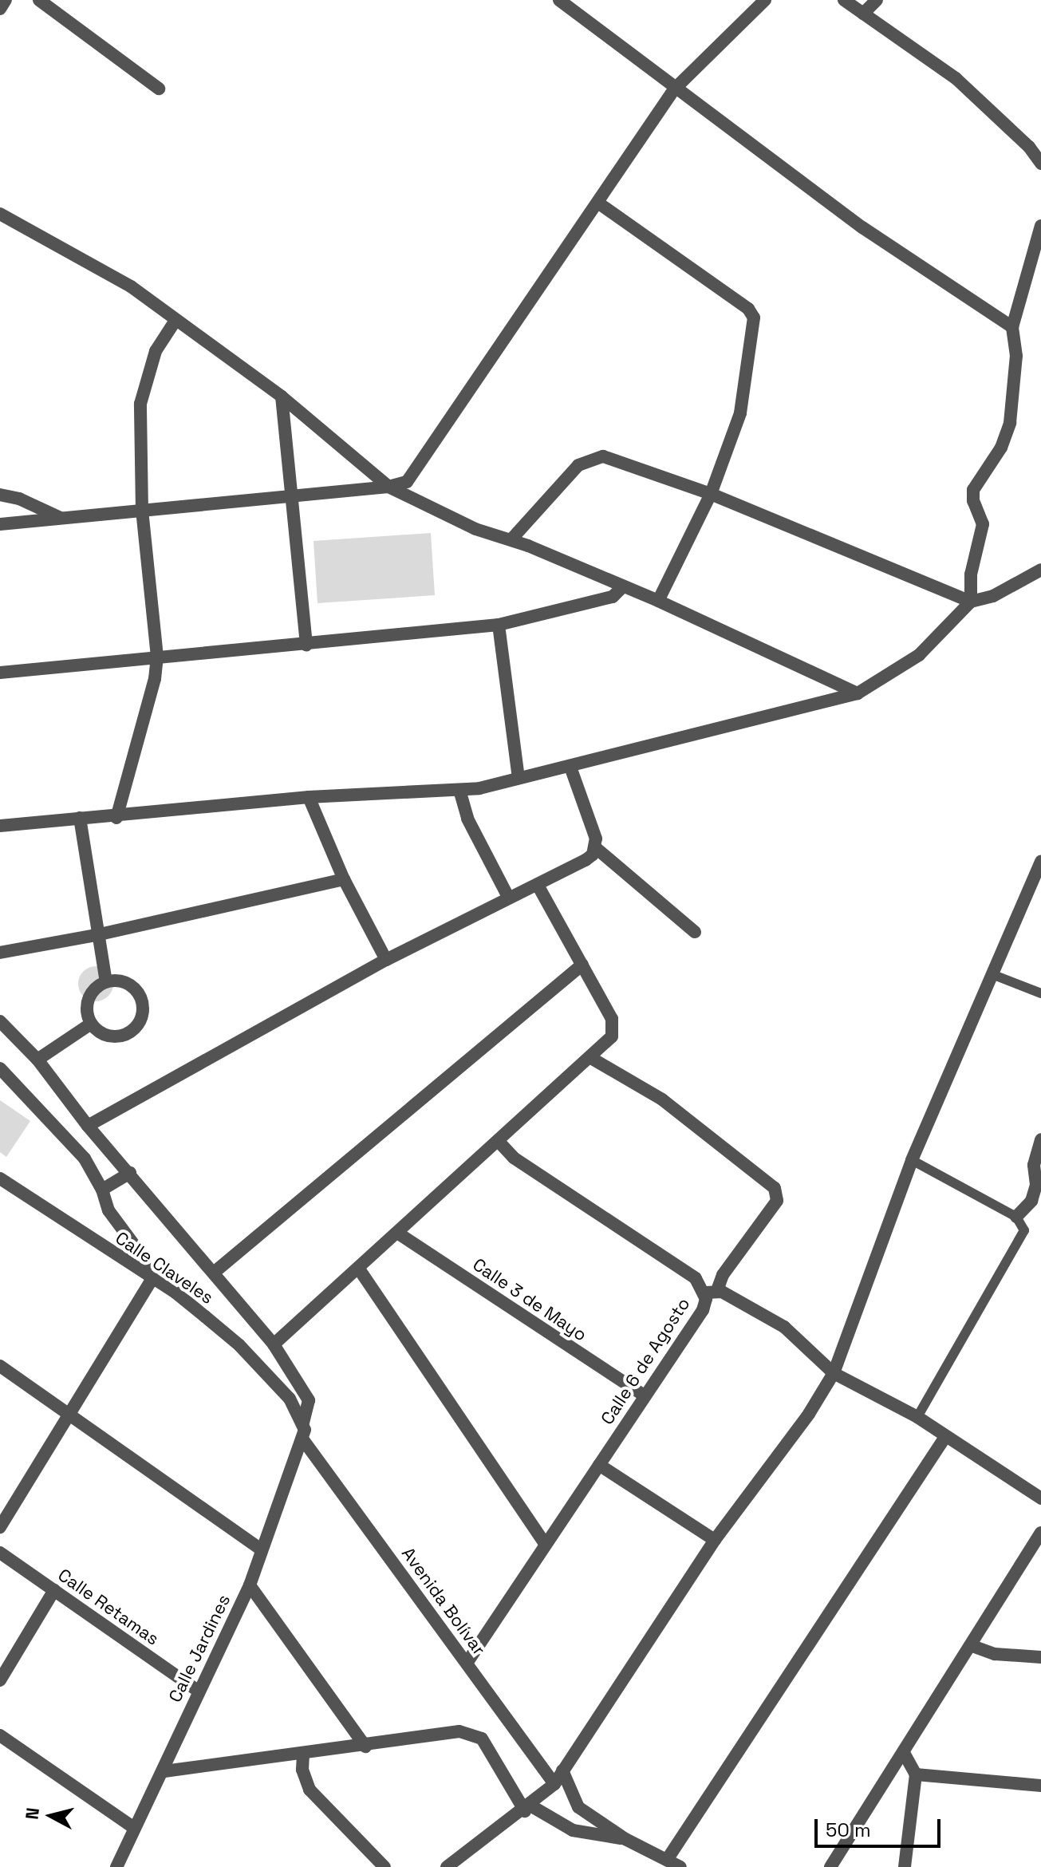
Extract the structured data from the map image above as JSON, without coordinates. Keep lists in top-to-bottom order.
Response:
{
  "streets": {
    "street": [
      "Calle Claveles",
      "Calle 3 de Mayo",
      "Calle 6 de Agosto",
      "Avenida Bolívar",
      "Calle Retamas",
      "Calle Jardines"
    ]
  },
  "crossings": [
    ["Calle Claveles", "Avenida Bolívar"],
    ["Calle Claveles", "Calle Jardines"],
    ["Calle 3 de Mayo", "Calle 6 de Agosto"],
    ["Calle 6 de Agosto", "Avenida Bolívar"],
    ["Avenida Bolívar", "Calle Jardines"],
    ["Calle Retamas", "Calle Jardines"]
  ],
  "scale_bar": "50 m",
  "north": "left"
}
